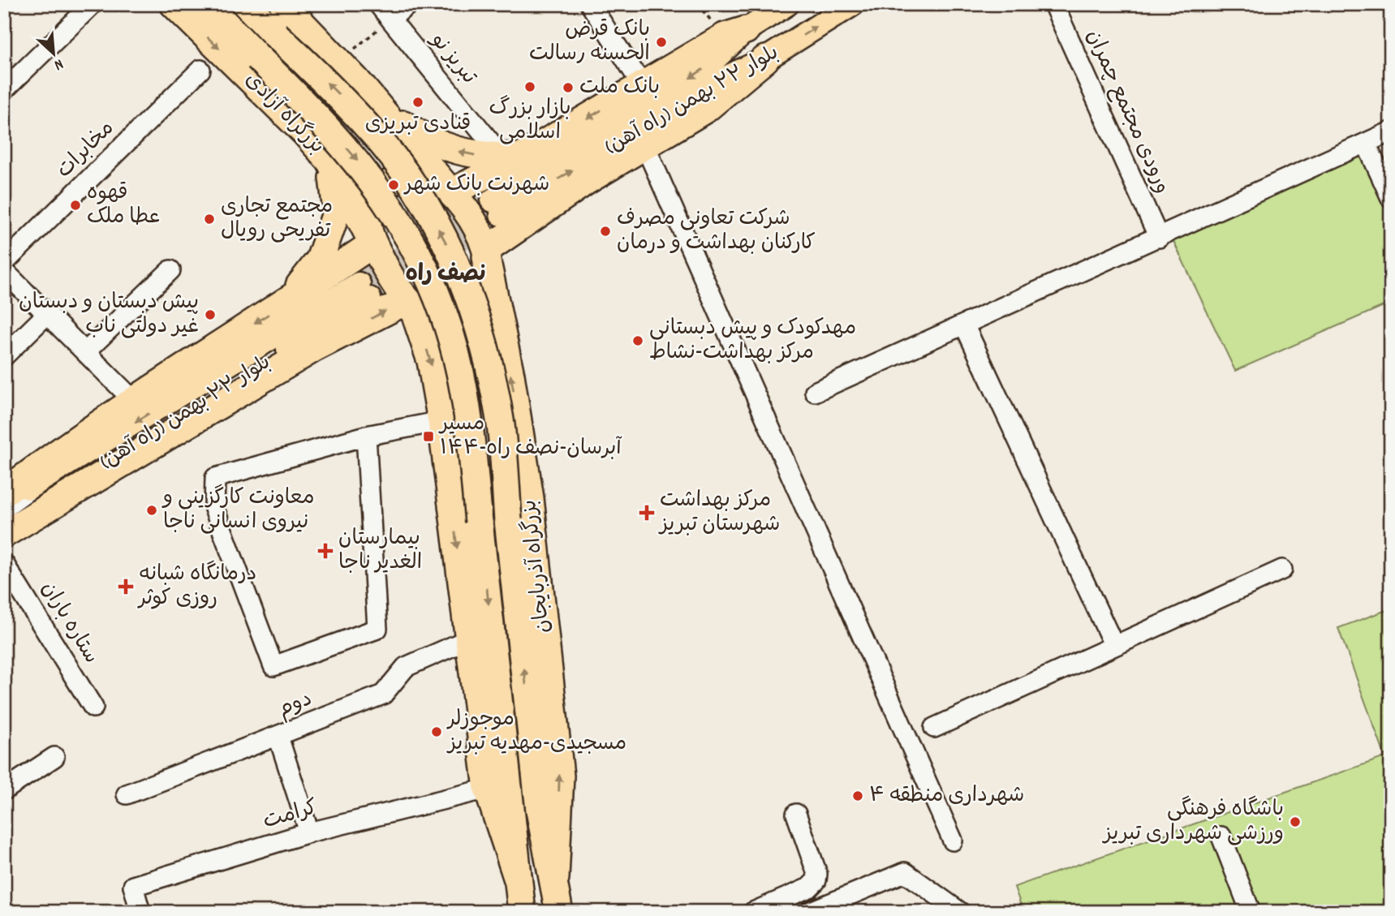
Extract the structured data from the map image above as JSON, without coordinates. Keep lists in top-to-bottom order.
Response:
{
  "streets": {
    "highway": ["بزرگراه آزادی", "بزرگراه آذربایجان"],
    "main road": ["بلوار ۲۲ بهمن (راه آهن)"],
    "street": [
      "تبریز نو",
      "ورودی مجتمع چمران",
      "مخابرات",
      "ستاره باران",
      "دوم",
      "کرامت"
    ]
  },
  "crossings": [
    ["بزرگراه آزادی", "بزرگراه آذربایجان"]
  ],
  "districts": ["نصف راه"],
  "places": {
    "other": [
      "بانک قرض الحسنه رسالت",
      "بازار بزرگ اسلامی",
      "بانک ملت",
      "قنادی تبریزی",
      "شهرنت بانک شهر",
      "قهوه عطا ملک",
      "مجتمع تجاری تفریحی رویال",
      "شرکت تعاونی مصرف کارکنان بهداشت و درمان",
      "پیش دبستان و دبستان غیر دولتی ناب",
      "مهدکودک و پیش دبستانی مرکز بهداشت-نشاط",
      "معاونت کارگزینی و نیروی انسانی ناجا",
      "موجوزلر مسجیدی-مهدیه تبریز",
      "شهرداری منطقه ۴",
      "باشگاه فرهنگی ورزشی شهرداری تبریز"
    ],
    "transit": ["مسیر ۱۴۴-آبرسان-نصف راه"],
    "health": ["مرکز بهداشت شهرستان تبریز", "بیمارستان الغدیر ناجا", "درمانگاه شبانه روزی کوثر"]
  },
  "north": "bottom right"
}
